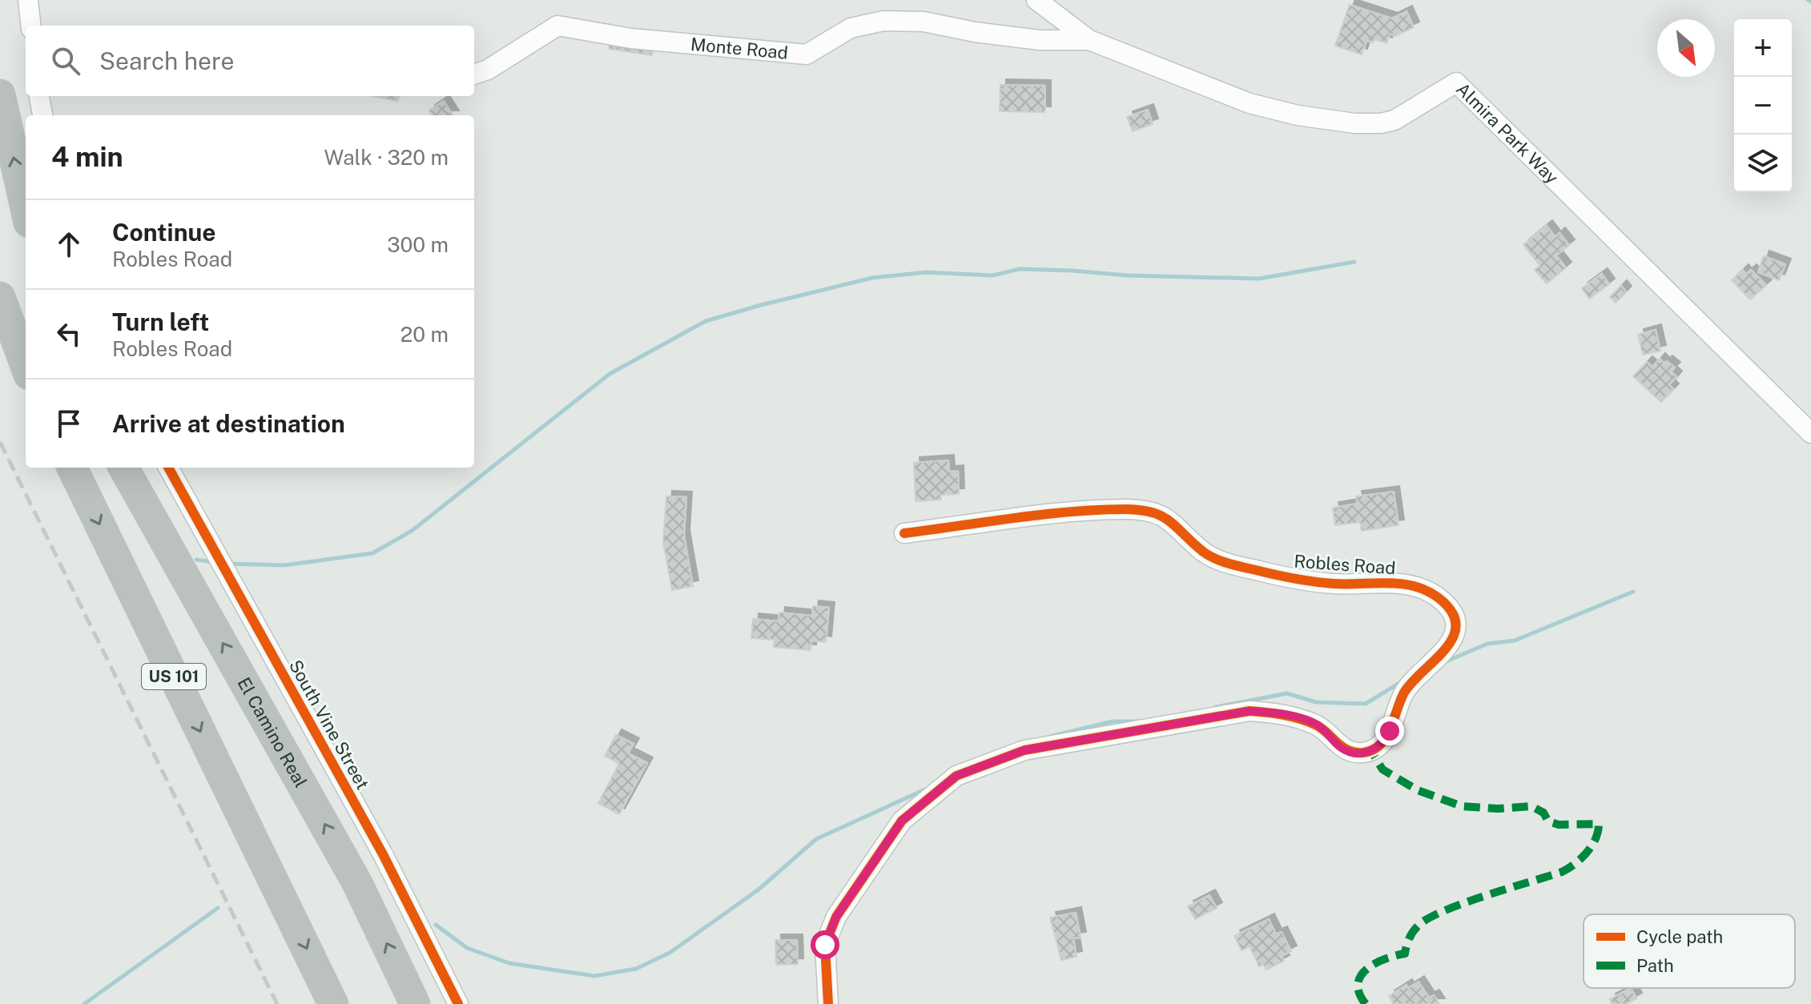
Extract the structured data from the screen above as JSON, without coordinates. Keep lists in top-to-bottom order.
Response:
{
  "streets": {
    "highway": ["US 101", "El Camino Real"],
    "street": [
      "Monte Road",
      "Almira Park Way",
      "Robles Road",
      "South Vine Street"
    ]
  },
  "crossings": [
    ["Monte Road", "Almira Park Way"]
  ],
  "legend": ["Cycle path", "Path"],
  "north": "bottom right",
  "page": {
    "map_buttons": ["+", "−"],
    "search": "Search here",
    "heading": ["4 min", "Walk · 320 m"],
    "list": [
      ["Continue", "Robles Road", "300 m"],
      ["Turn left", "Robles Road", "20 m"],
      "Arrive at destination"
    ]
  }
}
